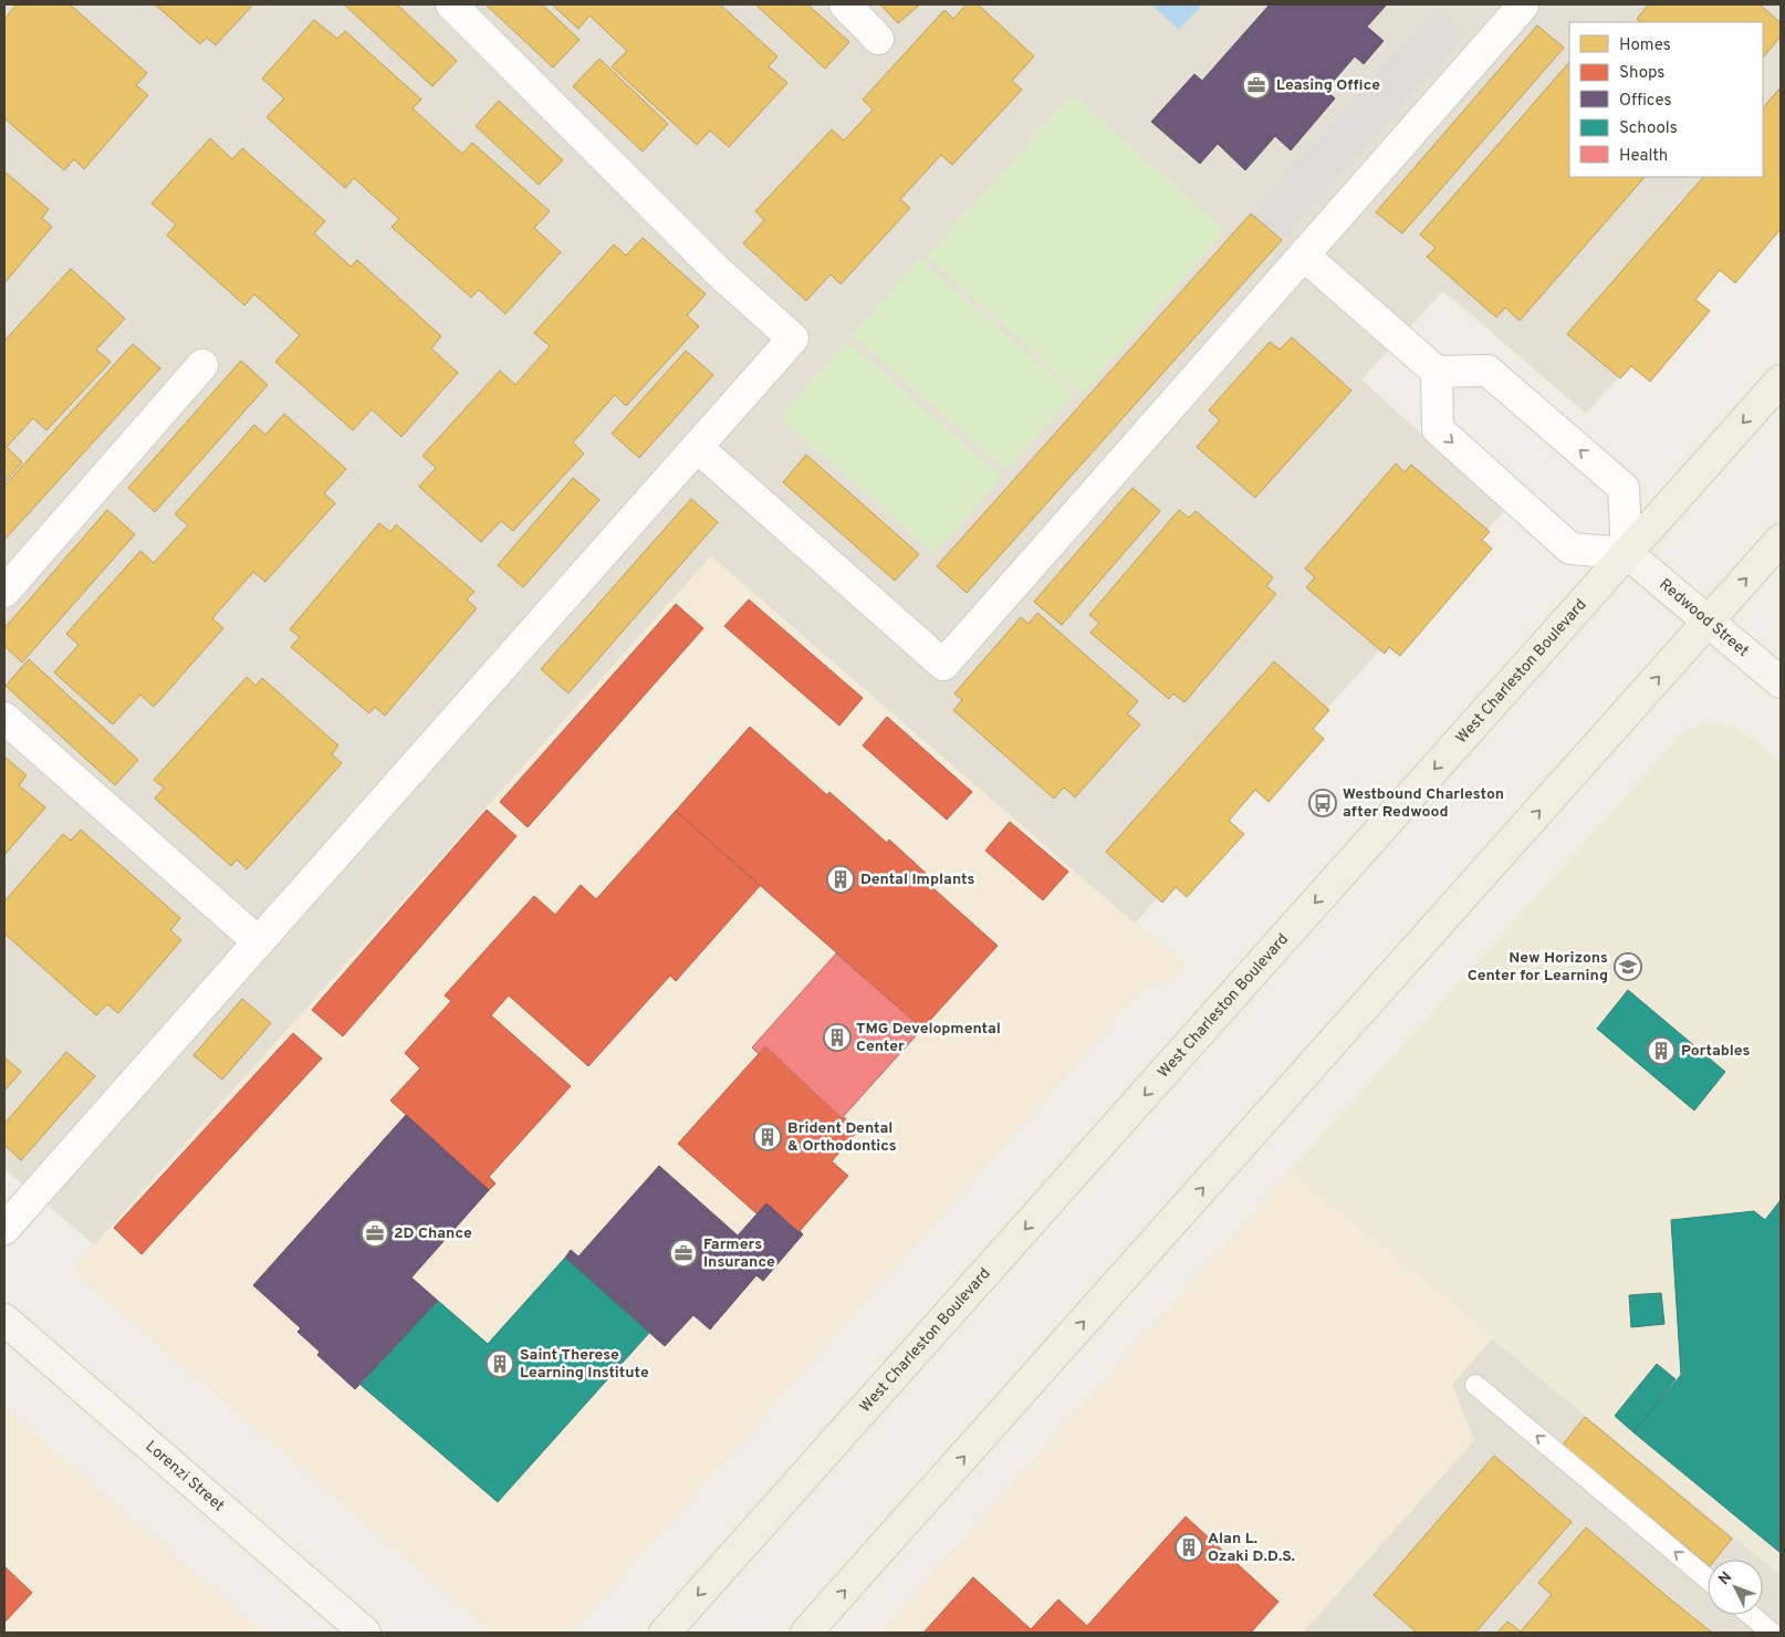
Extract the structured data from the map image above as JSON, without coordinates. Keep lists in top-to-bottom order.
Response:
{
  "streets": {
    "main road": ["West Charleston Boulevard"],
    "street": ["Redwood Street", "Lorenzi Street"]
  },
  "crossings": [
    ["Redwood Street", "West Charleston Boulevard"]
  ],
  "places": {
    "office": ["Leasing Office", "2D Chance", "Farmers Insurance"],
    "bus stop": ["Westbound Charleston after Redwood"],
    "building": [
      "Dental Implants",
      "TMG Developmental Center",
      "Portables",
      "Brident Dental & Orthodontics",
      "Saint Therese Learning Institute",
      "Alan L. Ozaki D.D.S."
    ],
    "school or university": ["New Horizons Center for Learning"]
  },
  "legend": [
    "Homes",
    "Shops",
    "Offices",
    "Schools",
    "Health"
  ],
  "north": "top left"
}
